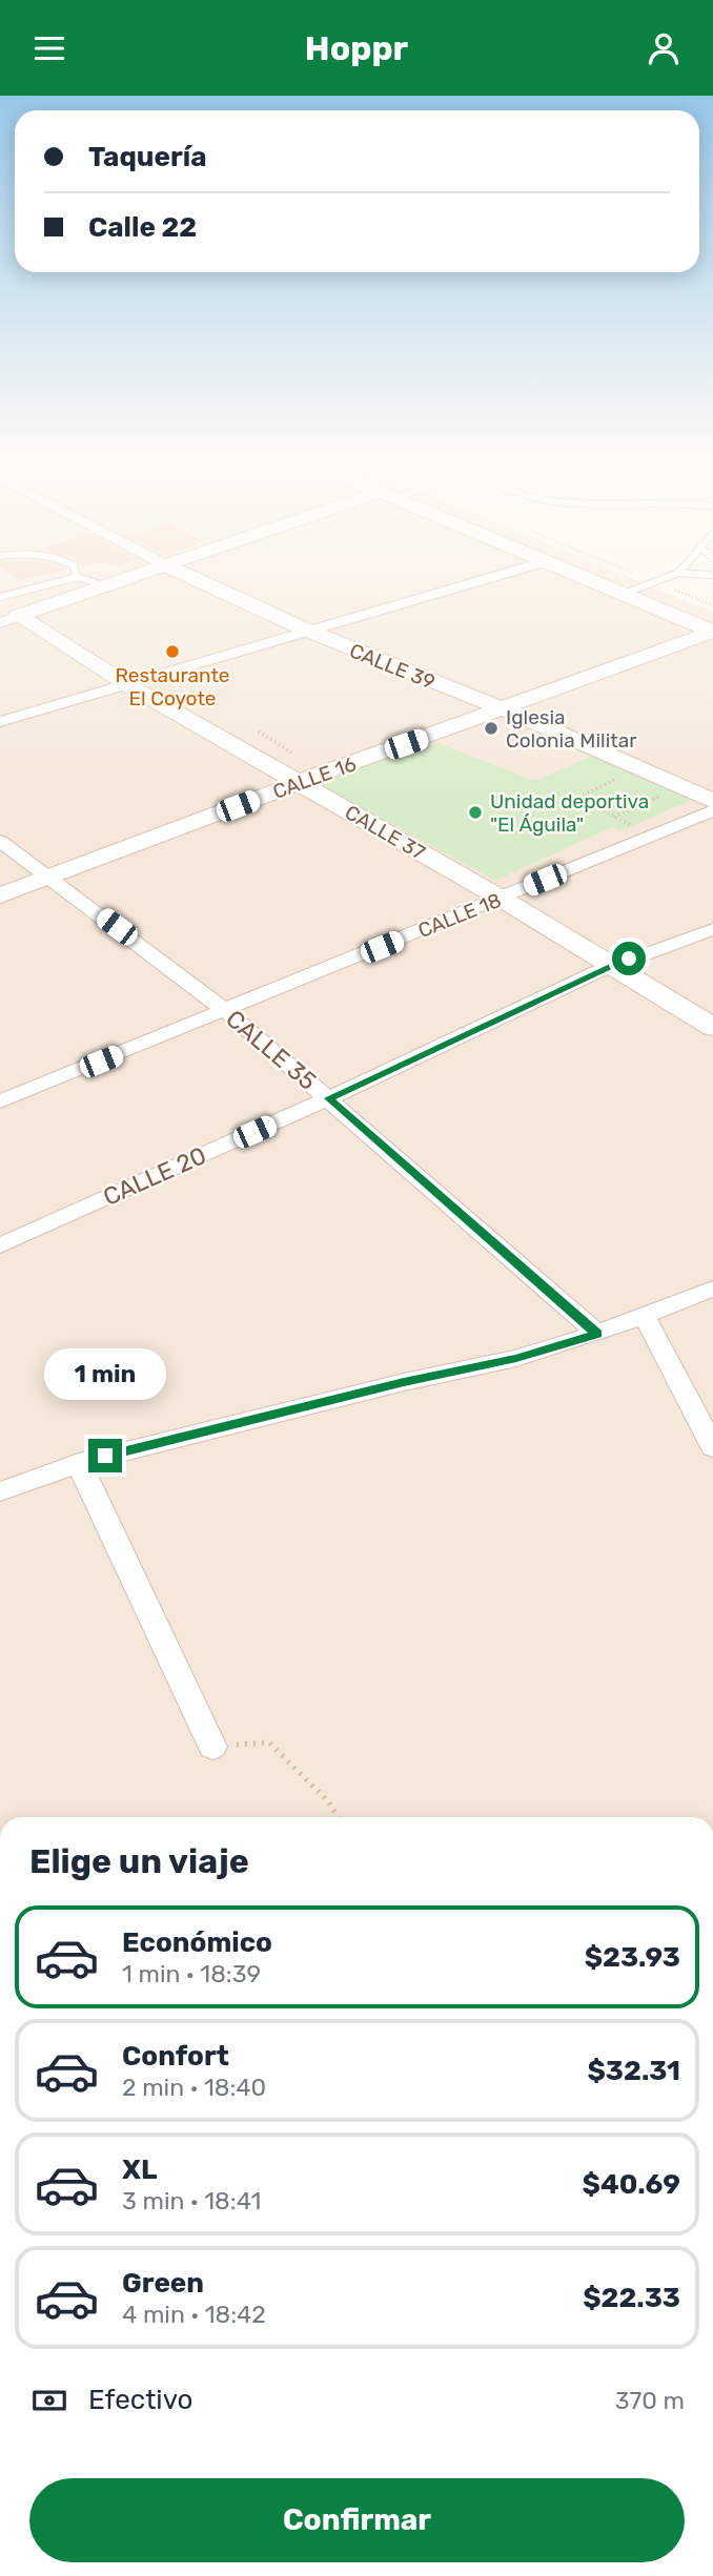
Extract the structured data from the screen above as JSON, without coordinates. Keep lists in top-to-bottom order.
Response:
{
  "streets": {
    "main road": ["CALLE 39", "CALLE 16", "CALLE 37"],
    "street": ["CALLE 18", "CALLE 35", "CALLE 20"]
  },
  "crossings": [
    ["CALLE 39", "CALLE 16"],
    ["CALLE 16", "CALLE 37"],
    ["CALLE 16", "CALLE 35"],
    ["CALLE 37", "CALLE 18"],
    ["CALLE 37", "CALLE 20"],
    ["CALLE 18", "CALLE 35"],
    ["CALLE 35", "CALLE 20"]
  ],
  "places": ["Restaurante El Coyote", "Iglesia Colonia Militar", "Unidad deportiva \"El Águila\""],
  "page": {
    "header": "Hoppr",
    "banner": ["Taquería", "Calle 22"],
    "bubble": "1 min",
    "heading": "Elige un viaje",
    "list": [
      {
        "name": "Económico",
        "note": "1 min · 18:39",
        "value": "$23.93"
      },
      {
        "name": "Confort",
        "note": "2 min · 18:40",
        "value": "$32.31"
      },
      {
        "name": "XL",
        "note": "3 min · 18:41",
        "value": "$40.69"
      },
      {
        "name": "Green",
        "note": "4 min · 18:42",
        "value": "$22.33"
      }
    ],
    "pay": ["Efectivo", "370 m"],
    "buttons": "Confirmar"
  }
}
